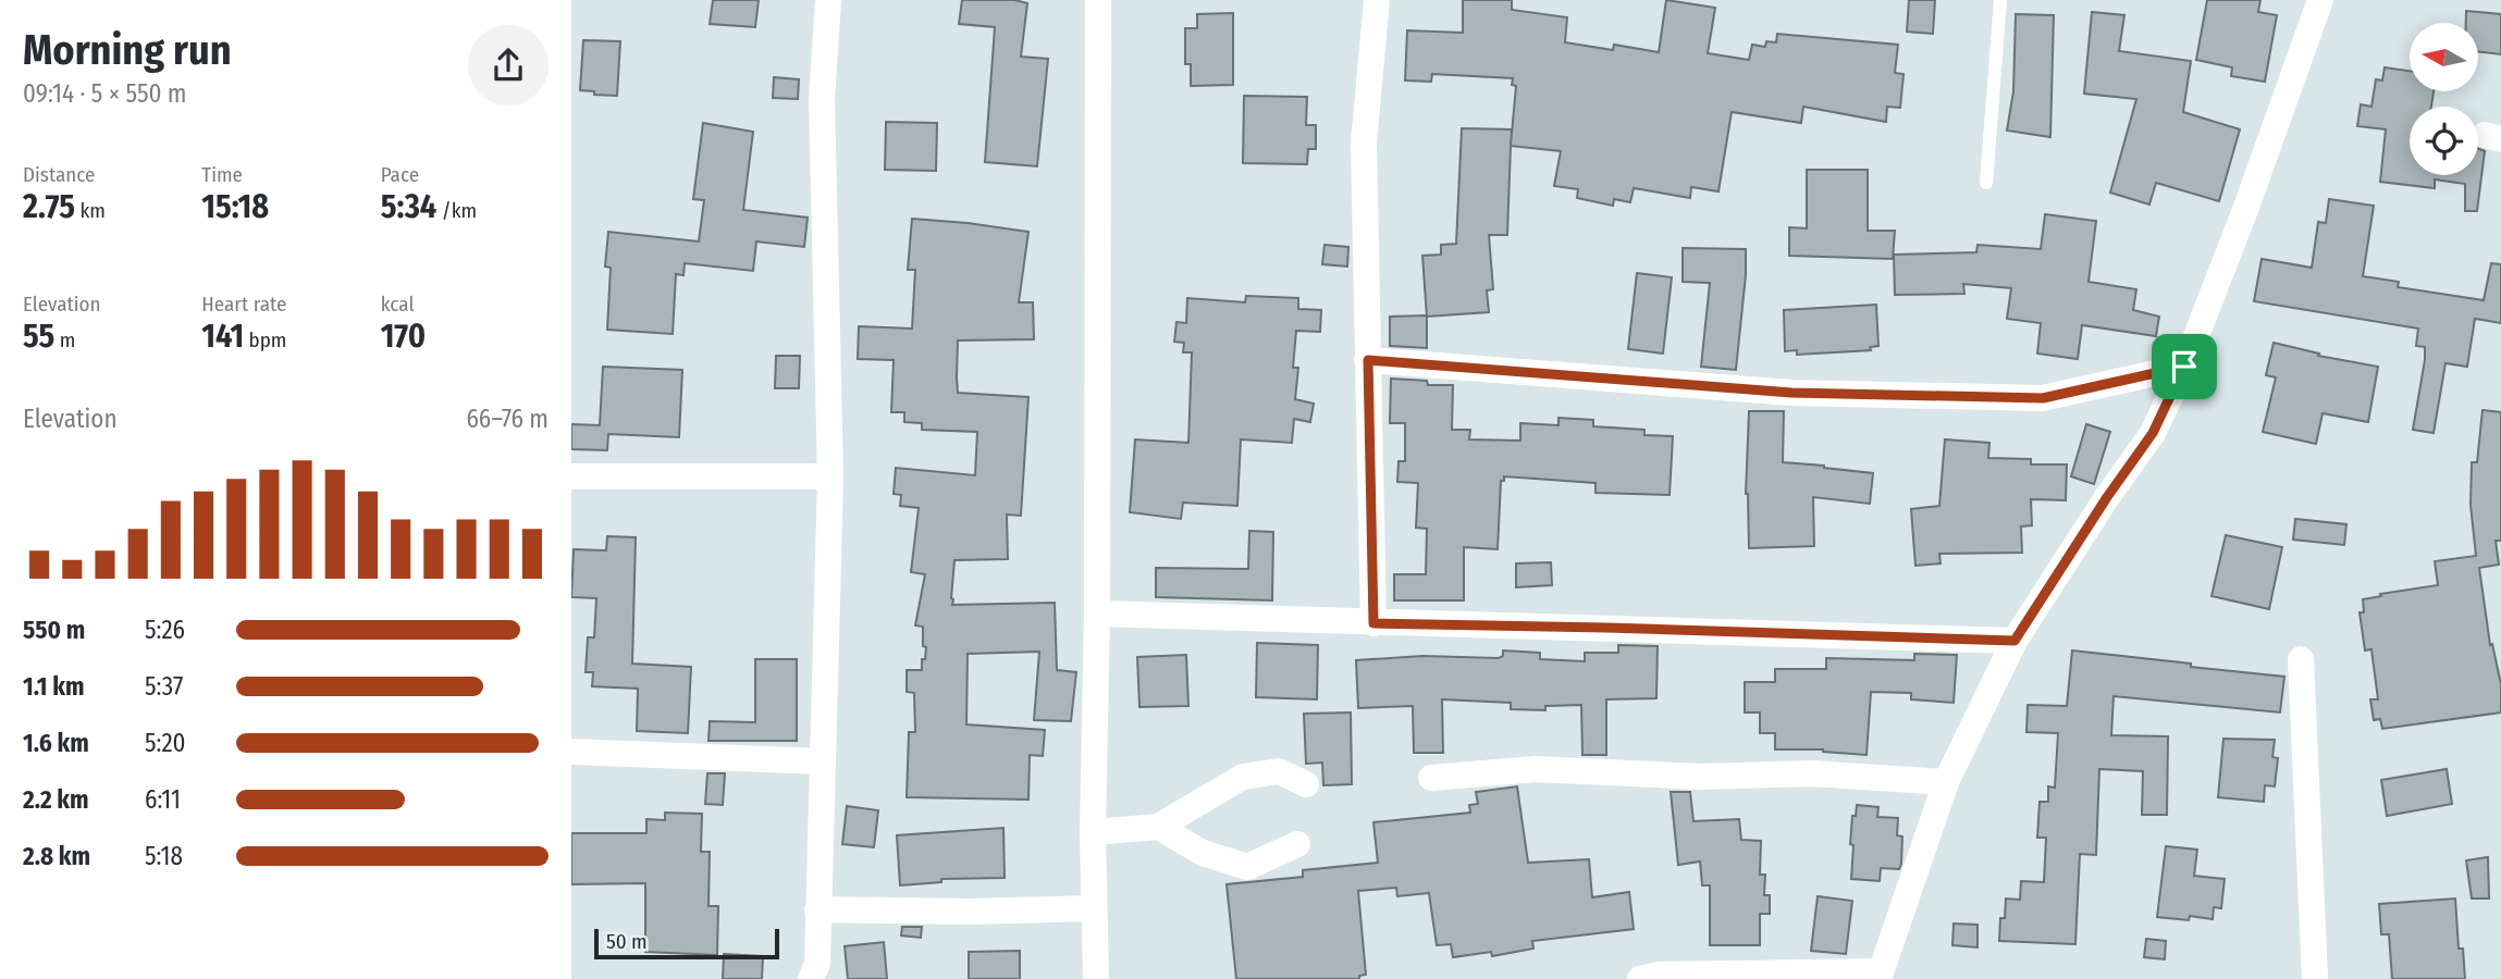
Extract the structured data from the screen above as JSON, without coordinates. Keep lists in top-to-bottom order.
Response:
{
  "scale_bar": "50 m",
  "north": "left",
  "page": {
    "heading": ["Morning run", "09:14 · 5 × 550 m"],
    "stats": [
      ["Distance", "2.75 km"],
      ["Time", "15:18"],
      ["Pace", "5:34 /km"],
      ["Elevation", "55 m"],
      ["Heart rate", "141 bpm"],
      ["kcal", "170"]
    ],
    "chart": ["Elevation", "66–76 m"],
    "list": [
      {
        "name": "550 m",
        "note": "5:26"
      },
      {
        "name": "1.1 km",
        "note": "5:37"
      },
      {
        "name": "1.6 km",
        "note": "5:20"
      },
      {
        "name": "2.2 km",
        "note": "6:11"
      },
      {
        "name": "2.8 km",
        "note": "5:18"
      }
    ],
    "scale": "50 m"
  }
}
